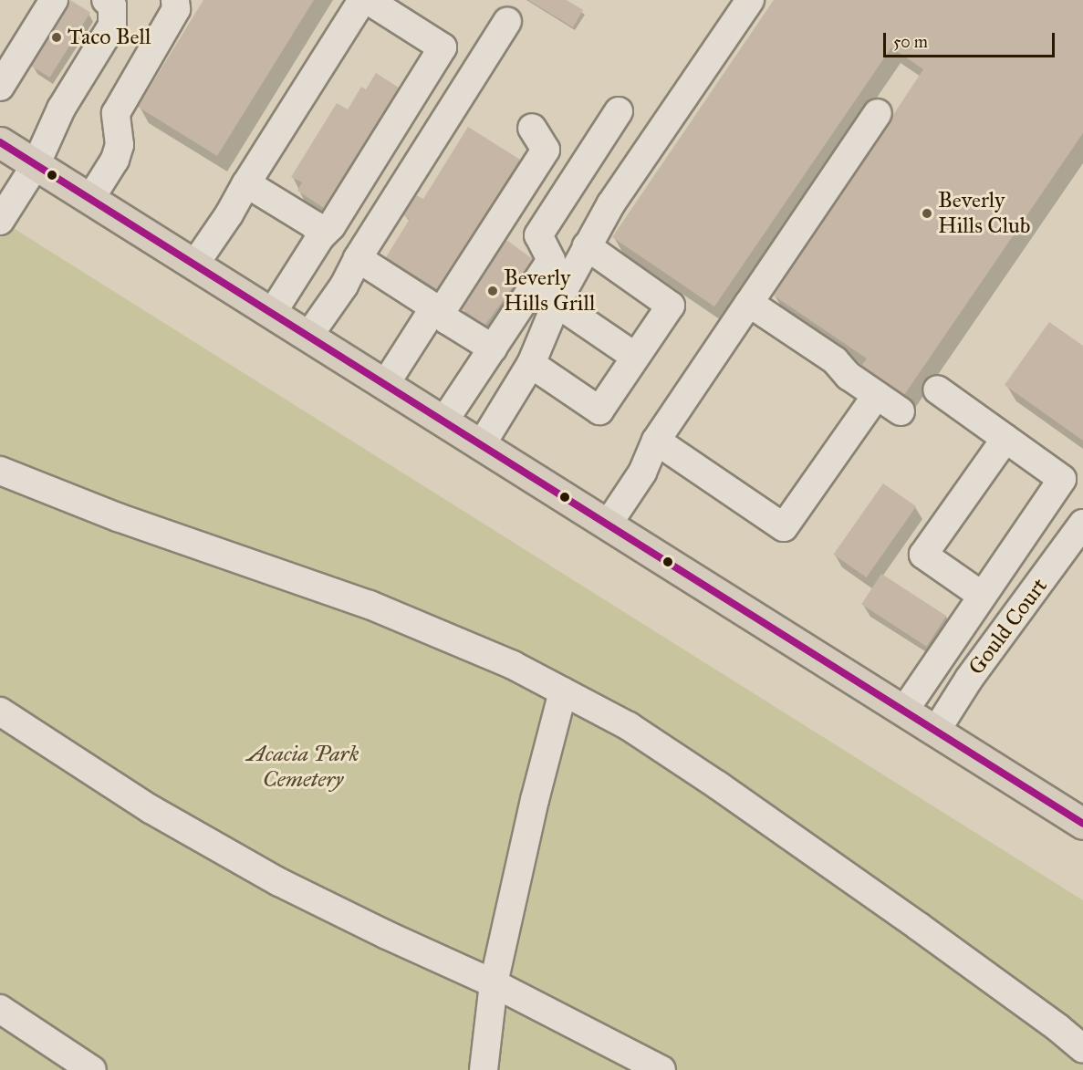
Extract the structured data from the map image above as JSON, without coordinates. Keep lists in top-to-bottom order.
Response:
{
  "streets": {
    "street": ["Gould Court"]
  },
  "parks": ["Acacia Park Cemetery"],
  "places": ["Taco Bell", "Beverly Hills Club", "Beverly Hills Grill"],
  "scale_bar": "50 m"
}
